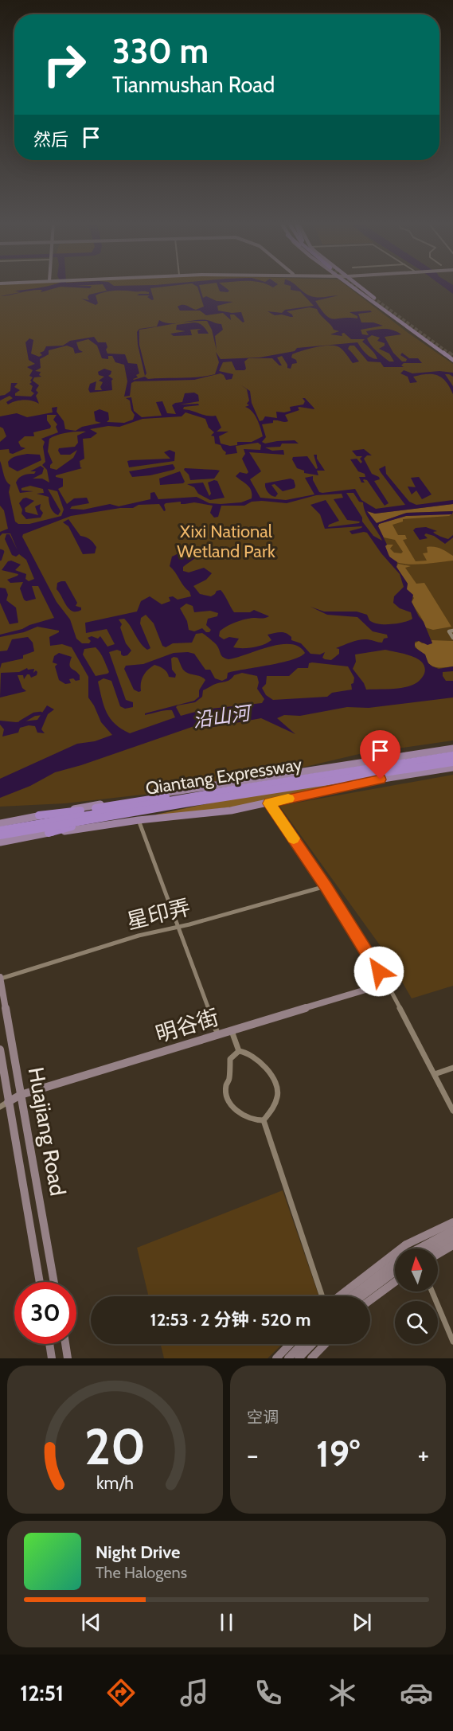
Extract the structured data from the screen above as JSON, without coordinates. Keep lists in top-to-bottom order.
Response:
{
  "streets": {
    "highway": ["Qiantang Expressway"],
    "street": ["星印弄", "明谷街", "Huajiang Road"]
  },
  "crossings": [
    ["星印弄", "Huajiang Road"],
    ["明谷街", "Huajiang Road"]
  ],
  "water": ["沿山河"],
  "parks": ["Xixi National Wetland Park"],
  "north": "top",
  "page": {
    "turn": ["330 m", "Tianmushan Road"],
    "then": "然后",
    "limit": "30",
    "trip": "12:53 · 2 分钟 · 520 m",
    "tile": "空调",
    "heat": ["−", "19°", "+"],
    "song": ["Night Drive", "The Halogens"],
    "tabs": "12:51",
    "gauge": ["20", "km/h"]
  }
}
